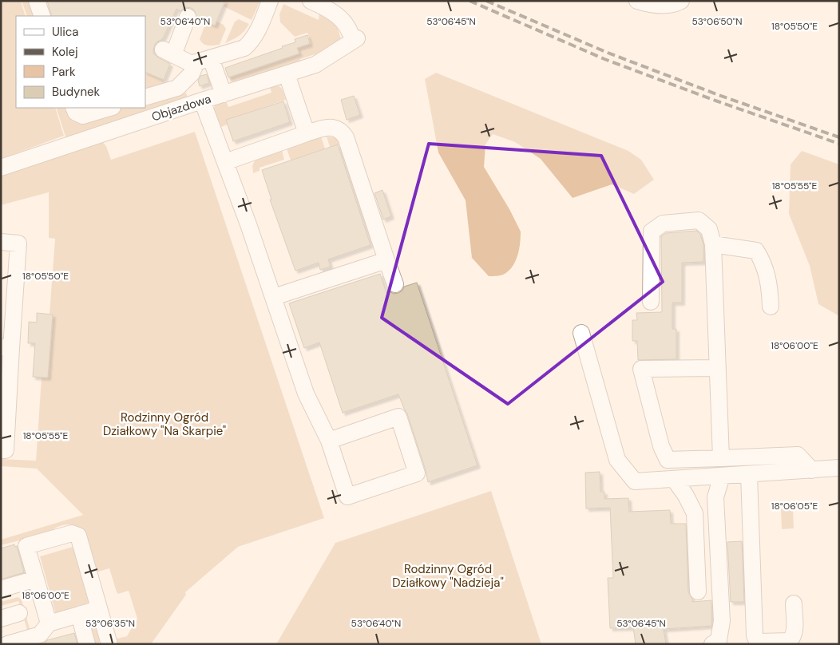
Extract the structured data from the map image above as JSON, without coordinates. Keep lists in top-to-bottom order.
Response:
{
  "streets": {
    "street": ["Objazdowa"]
  },
  "parks": ["Rodzinny Ogród Działkowy \"Na Skarpie\"", "Rodzinny Ogród Działkowy \"Nadzieja\""],
  "legend": [
    "Ulica",
    "Kolej",
    "Park",
    "Budynek"
  ],
  "coordinates": [
    "53°06'40\"N",
    "53°06'45\"N",
    "53°06'50\"N",
    "18°05'50\"E",
    "18°05'55\"E",
    "18°06'00\"E",
    "18°06'05\"E",
    "53°06'35\"N"
  ]
}
